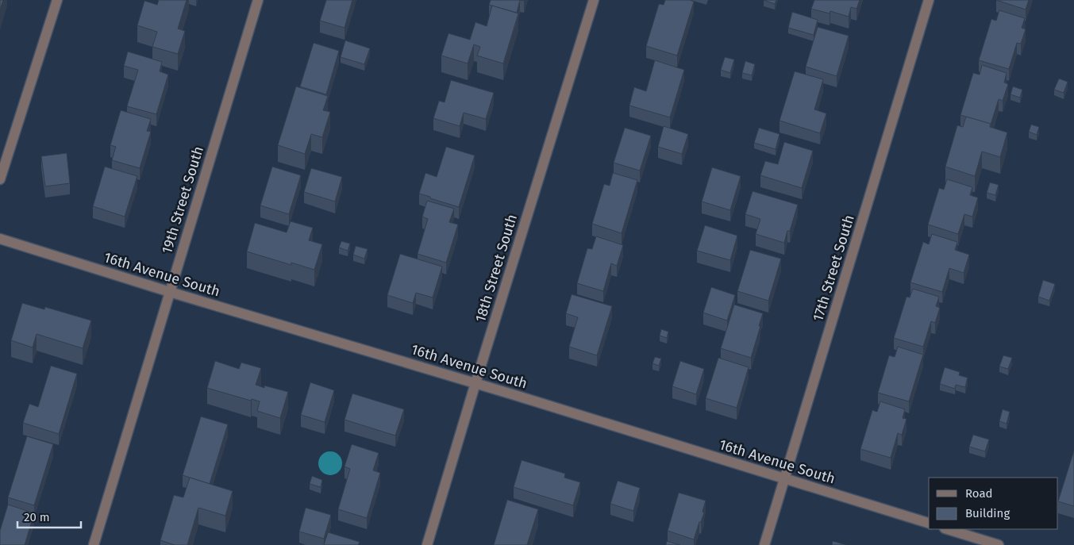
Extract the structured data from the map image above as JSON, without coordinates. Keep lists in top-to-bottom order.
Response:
{
  "streets": {
    "street": [
      "19th Street South",
      "18th Street South",
      "17th Street South",
      "16th Avenue South"
    ]
  },
  "crossings": [
    ["19th Street South", "16th Avenue South"],
    ["18th Street South", "16th Avenue South"],
    ["17th Street South", "16th Avenue South"]
  ],
  "legend": ["Road", "Building"],
  "scale_bar": "20 m"
}
